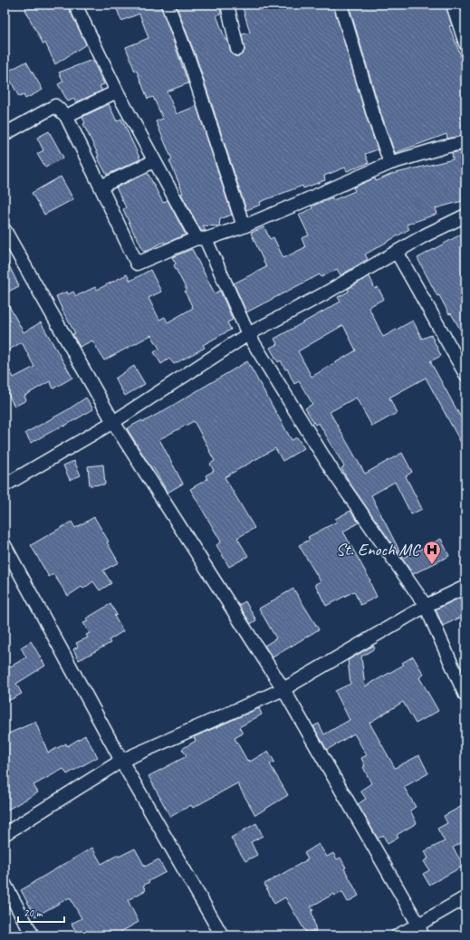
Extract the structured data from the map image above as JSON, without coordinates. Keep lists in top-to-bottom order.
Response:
{
  "places": {
    "hospital": ["St. Enoch MC"]
  },
  "scale_bar": "20 m"
}
